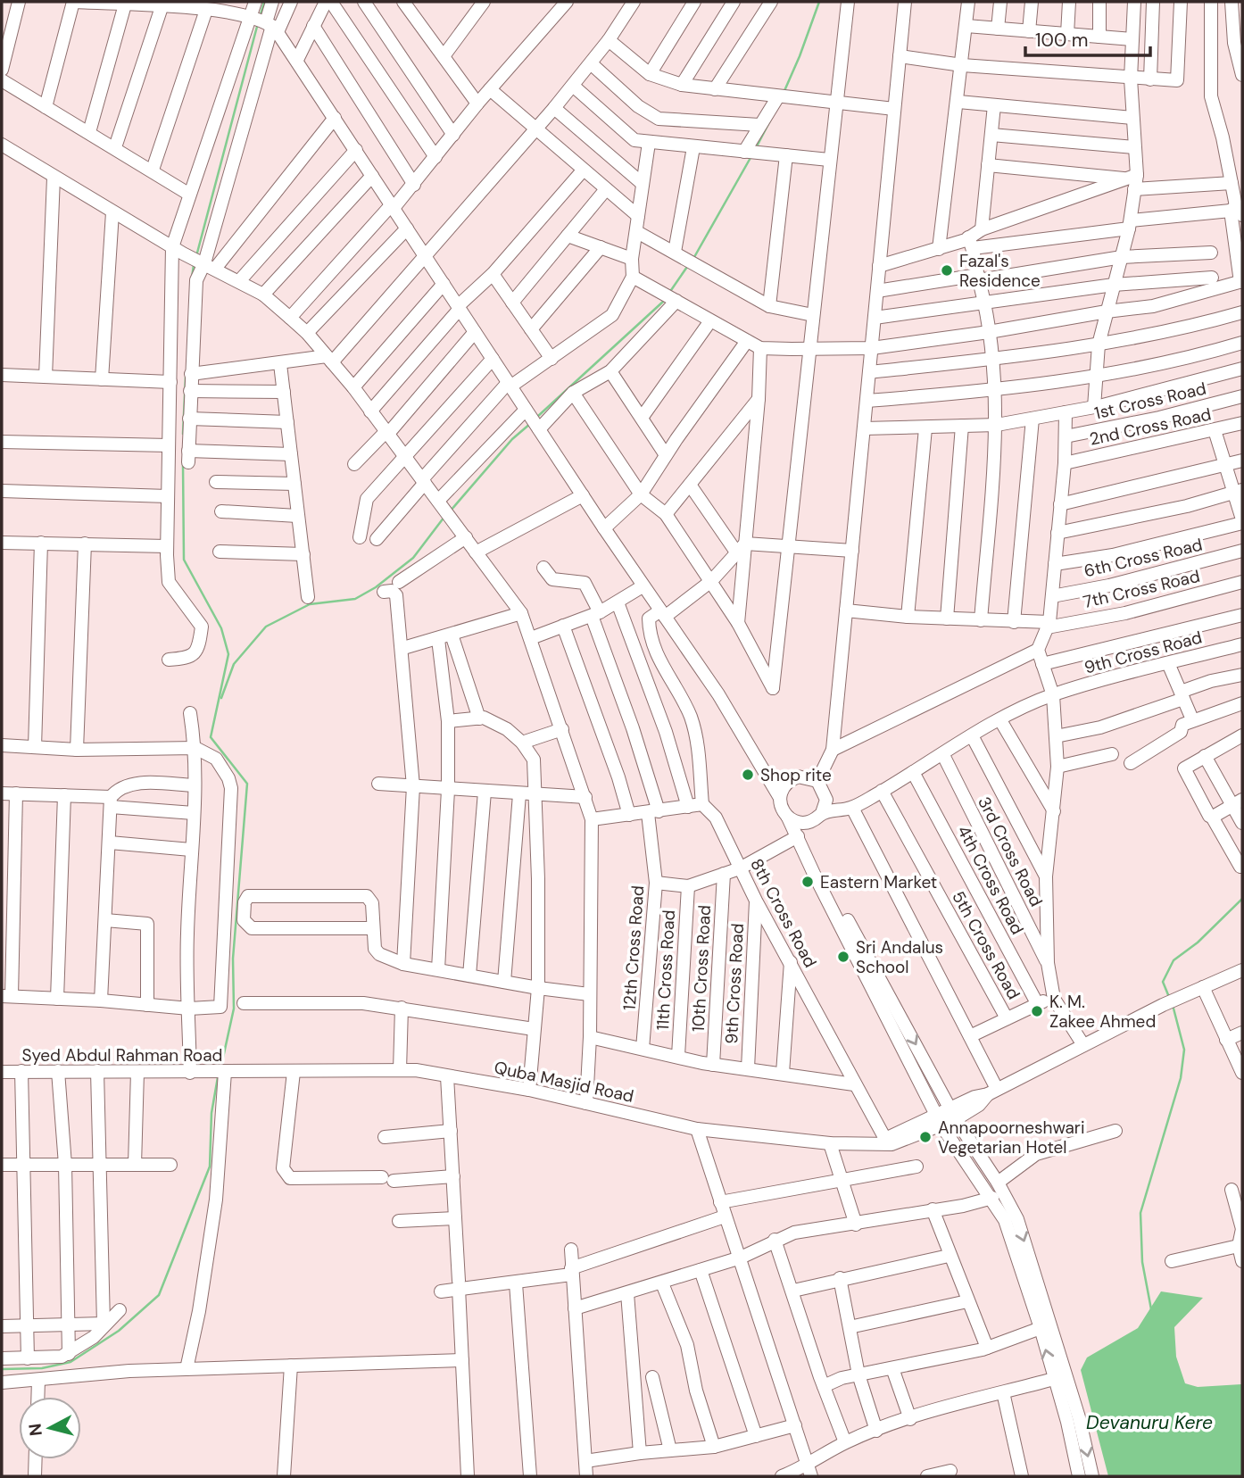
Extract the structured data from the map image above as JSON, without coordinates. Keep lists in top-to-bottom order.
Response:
{
  "streets": {
    "street": [
      "1st Cross Road",
      "2nd Cross Road",
      "6th Cross Road",
      "7th Cross Road",
      "9th Cross Road",
      "3rd Cross Road",
      "4th Cross Road",
      "8th Cross Road",
      "5th Cross Road",
      "12th Cross Road",
      "10th Cross Road",
      "11th Cross Road",
      "Syed Abdul Rahman Road",
      "Quba Masjid Road"
    ]
  },
  "crossings": [
    ["9th Cross Road", "3rd Cross Road"],
    ["9th Cross Road", "4th Cross Road"],
    ["9th Cross Road", "8th Cross Road"],
    ["9th Cross Road", "5th Cross Road"],
    ["8th Cross Road", "Quba Masjid Road"],
    ["Syed Abdul Rahman Road", "Quba Masjid Road"]
  ],
  "water": ["Devanuru Kere"],
  "places": [
    "Fazal's Residence",
    "Shop rite",
    "Eastern Market",
    "Sri Andalus School",
    "K. M. Zakee Ahmed",
    "Annapoorneshwari Vegetarian Hotel"
  ],
  "scale_bar": "100 m",
  "north": "left"
}
